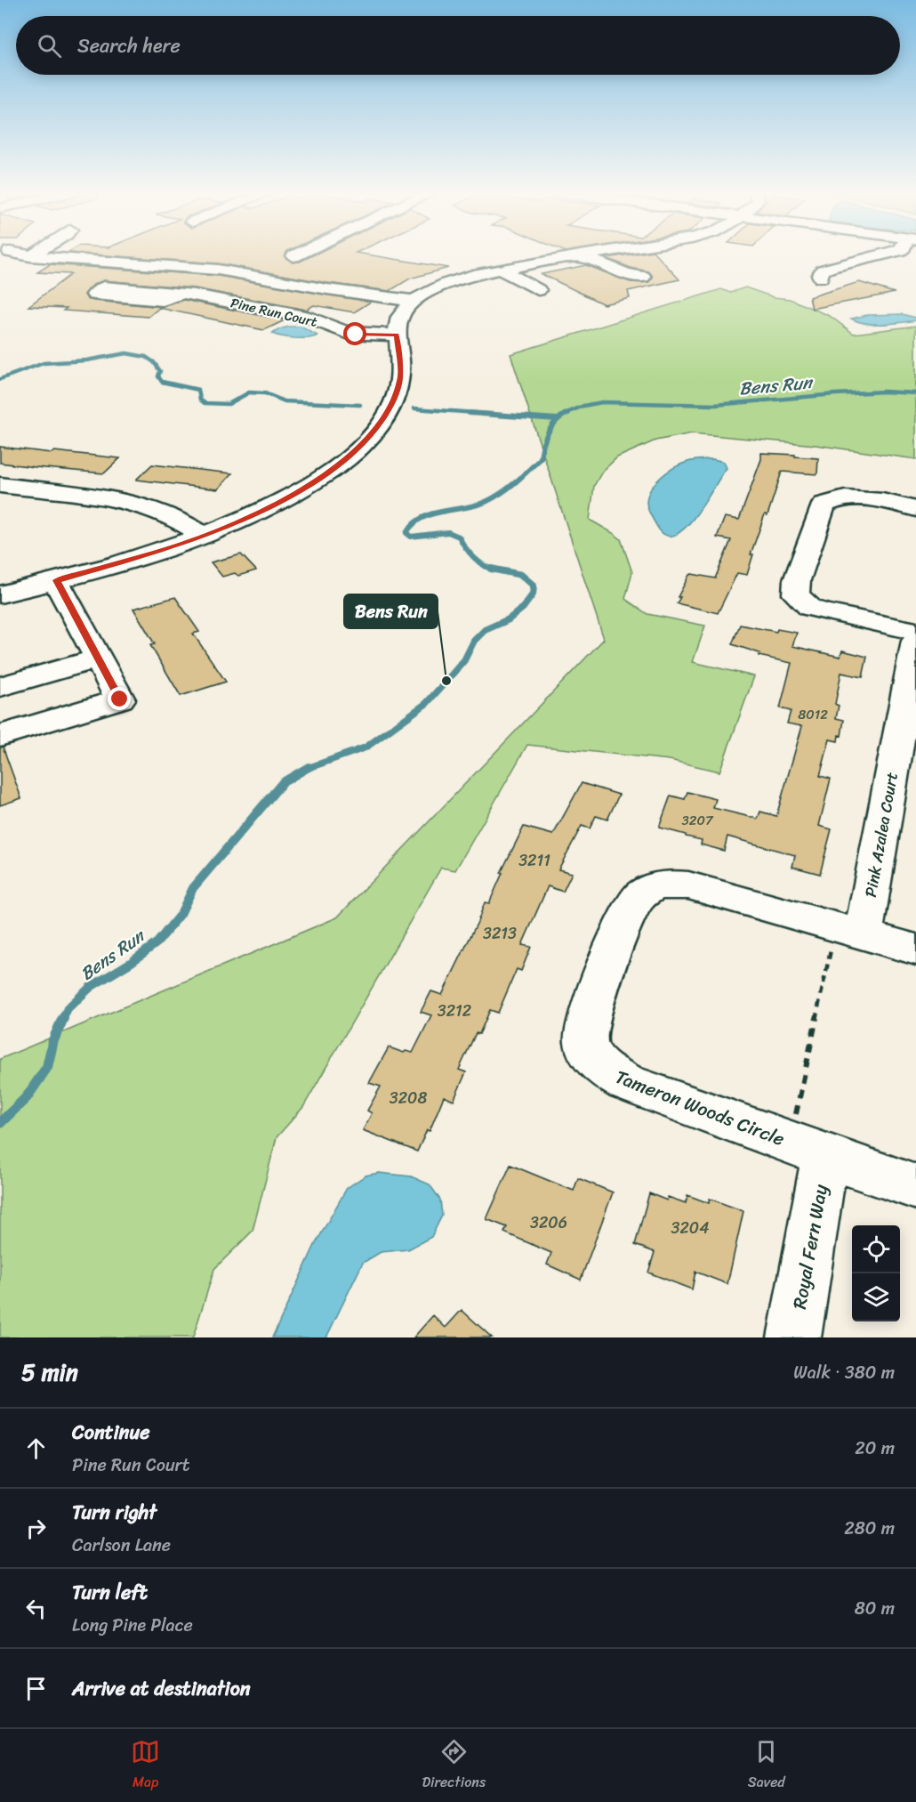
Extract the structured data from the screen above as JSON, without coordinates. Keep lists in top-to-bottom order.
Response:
{
  "streets": {
    "street": [
      "Pine Run Court",
      "Pink Azalea Court",
      "Tameron Woods Circle",
      "Royal Fern Way"
    ]
  },
  "crossings": [
    ["Pink Azalea Court", "Tameron Woods Circle"],
    ["Tameron Woods Circle", "Royal Fern Way"]
  ],
  "water": ["Bens Run"],
  "places": ["Bens Run"],
  "house_numbers": [
    "8012",
    "3207",
    "3211",
    "3213",
    "3212",
    "3208",
    "3206",
    "3204"
  ],
  "page": {
    "search": "Search here",
    "heading": ["5 min", "Walk · 380 m"],
    "list": [
      ["Continue", "Pine Run Court", "20 m"],
      ["Turn right", "Carlson Lane", "280 m"],
      ["Turn left", "Long Pine Place", "80 m"],
      "Arrive at destination"
    ],
    "nav": ["Map", "Directions", "Saved"]
  }
}
